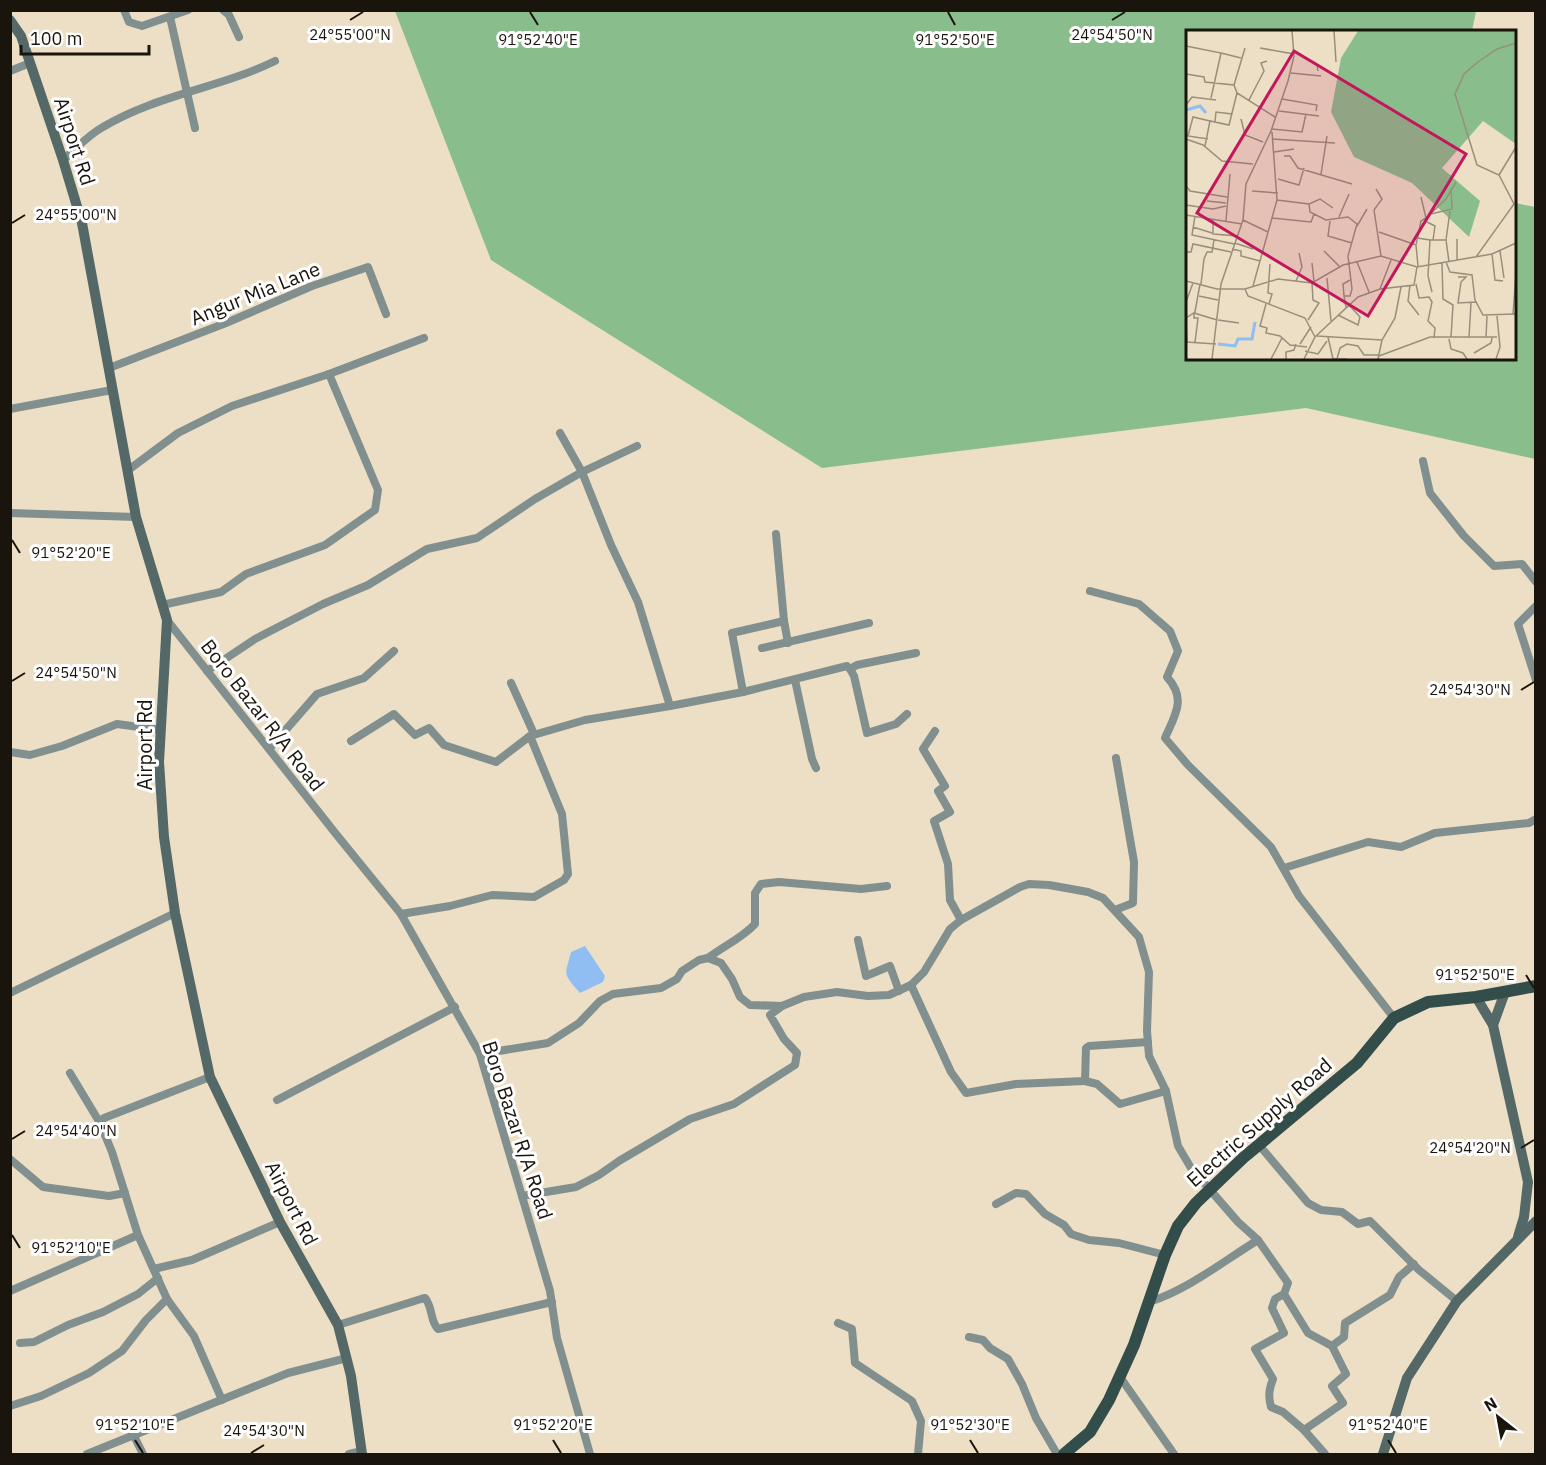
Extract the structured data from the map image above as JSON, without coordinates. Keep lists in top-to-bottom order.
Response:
{
  "streets": {
    "main road": ["Airport Rd", "Electric Supply Road"],
    "street": ["Angur Mia Lane", "Boro Bazar R/A Road"]
  },
  "crossings": [
    ["Airport Rd", "Angur Mia Lane"],
    ["Airport Rd", "Boro Bazar R/A Road"]
  ],
  "scale_bar": "100 m",
  "north": "top left",
  "coordinates": [
    "24°55'00\"N",
    "24°54'50\"N",
    "91°52'40\"E",
    "91°52'50\"E",
    "91°52'20\"E",
    "24°54'30\"N",
    "24°54'40\"N",
    "24°54'20\"N",
    "91°52'10\"E",
    "91°52'30\"E"
  ]
}
